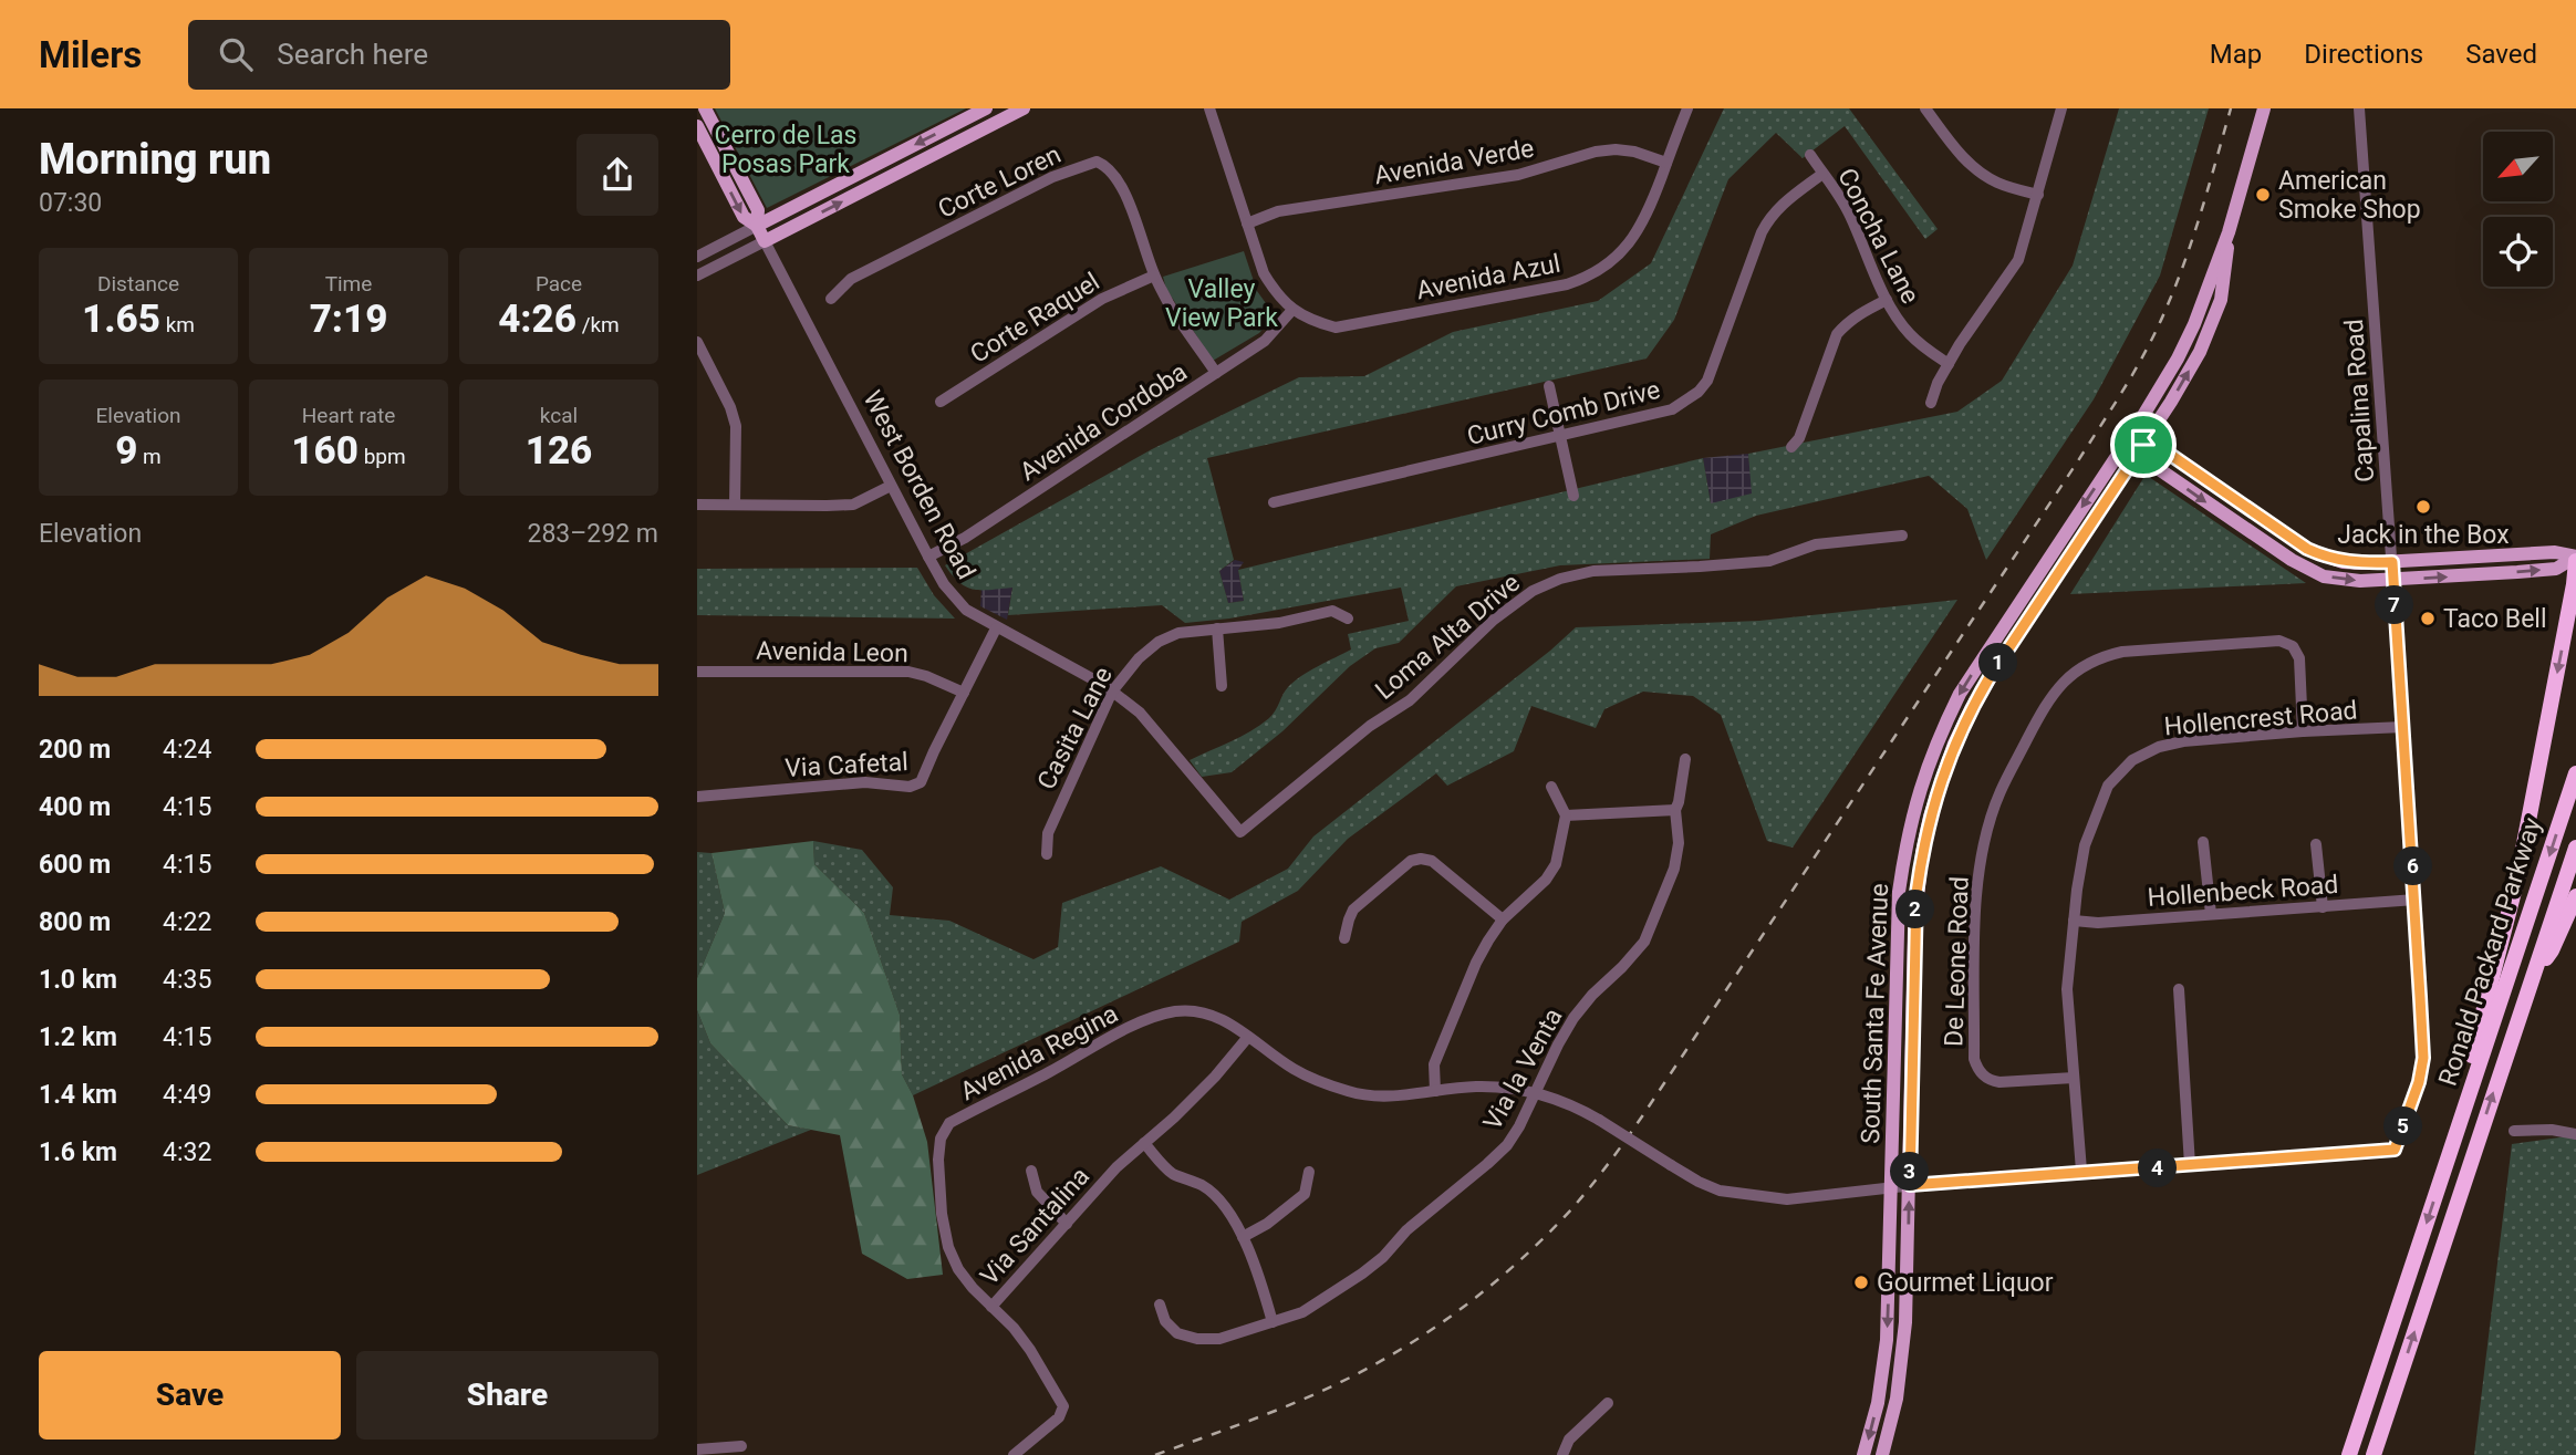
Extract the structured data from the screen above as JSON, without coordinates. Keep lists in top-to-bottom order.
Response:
{
  "streets": {
    "highway": ["Ronald Packard Parkway"],
    "main road": ["West Borden Road", "South Santa Fe Avenue"],
    "street": [
      "Avenida Verde",
      "Corte Loren",
      "Concha Lane",
      "Avenida Azul",
      "Corte Raquel",
      "Capalina Road",
      "Curry Comb Drive",
      "Avenida Cordoba",
      "Loma Alta Drive",
      "Avenida Leon",
      "Hollencrest Road",
      "Casita Lane",
      "Via Cafetal",
      "Hollenbeck Road",
      "De Leone Road",
      "Avenida Regina",
      "Via la Venta",
      "Via Santalina"
    ]
  },
  "crossings": [
    ["Avenida Verde", "Avenida Azul"],
    ["Corte Loren", "Corte Raquel"],
    ["Corte Loren", "Avenida Cordoba"],
    ["Concha Lane", "Curry Comb Drive"],
    ["Avenida Azul", "Avenida Cordoba"],
    ["Capalina Road", "Hollencrest Road"],
    ["Capalina Road", "Hollenbeck Road"],
    ["Capalina Road", "Avenida Regina"],
    ["Avenida Cordoba", "West Borden Road"],
    ["West Borden Road", "Loma Alta Drive"],
    ["West Borden Road", "Casita Lane"],
    ["West Borden Road", "Via Cafetal"],
    ["Avenida Leon", "Via Cafetal"],
    ["Hollencrest Road", "Hollenbeck Road"],
    ["Hollencrest Road", "De Leone Road"],
    ["Hollencrest Road", "Avenida Regina"],
    ["South Santa Fe Avenue", "Avenida Regina"],
    ["Avenida Regina", "Via la Venta"],
    ["Avenida Regina", "Via Santalina"]
  ],
  "parks": ["Cerro de Las Posas Park", "Valley View Park"],
  "places": [
    "American Smoke Shop",
    "Jack in the Box",
    "Taco Bell",
    "Gourmet Liquor"
  ],
  "north": "bottom left",
  "page": {
    "header": "Milers",
    "search": "Search here",
    "nav": ["Map", "Directions", "Saved"],
    "heading": ["Morning run", "07:30"],
    "stats": [
      ["Distance", "1.65 km"],
      ["Time", "7:19"],
      ["Pace", "4:26 /km"],
      ["Elevation", "9 m"],
      ["Heart rate", "160 bpm"],
      ["kcal", "126"]
    ],
    "chart": ["Elevation", "283–292 m"],
    "pins": [
      "7",
      "1",
      "6",
      "2",
      "5",
      "4",
      "3"
    ],
    "list": [
      {
        "name": "200 m",
        "note": "4:24"
      },
      {
        "name": "400 m",
        "note": "4:15"
      },
      {
        "name": "600 m",
        "note": "4:15"
      },
      {
        "name": "800 m",
        "note": "4:22"
      },
      {
        "name": "1.0 km",
        "note": "4:35"
      },
      {
        "name": "1.2 km",
        "note": "4:15"
      },
      {
        "name": "1.4 km",
        "note": "4:49"
      },
      {
        "name": "1.6 km",
        "note": "4:32"
      }
    ],
    "buttons": ["Save", "Share"]
  }
}
